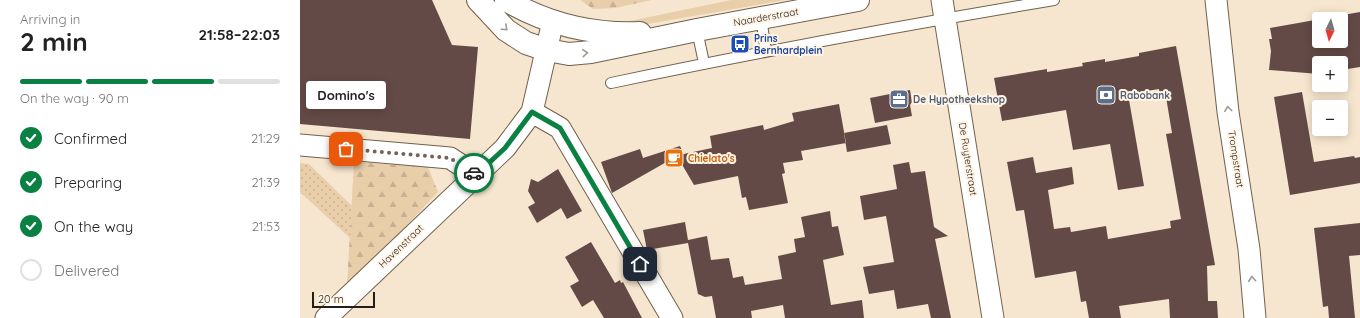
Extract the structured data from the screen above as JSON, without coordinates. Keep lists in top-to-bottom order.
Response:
{
  "streets": {
    "street": [
      "Naarderstraat",
      "De Ruyterstraat",
      "Trompstraat",
      "Havenstraat"
    ]
  },
  "one_way": ["Trompstraat"],
  "places": {
    "bus stop": ["Prins Bernhardplein"],
    "bank": ["Rabobank"],
    "office": ["De Hypotheekshop"],
    "other": ["Domino's"],
    "cafe": ["Chielato's"]
  },
  "scale_bar": "20 m",
  "north": "bottom",
  "page": {
    "heading": ["2 min", "Arriving in", "21:58–22:03"],
    "map_buttons": ["+", "−"],
    "bar": "On the way · 90 m",
    "bubble": "Domino's",
    "list": [
      ["Confirmed", "21:29"],
      ["Preparing", "21:39"],
      ["On the way", "21:53"],
      "Delivered"
    ],
    "scale": "20 m"
  }
}
